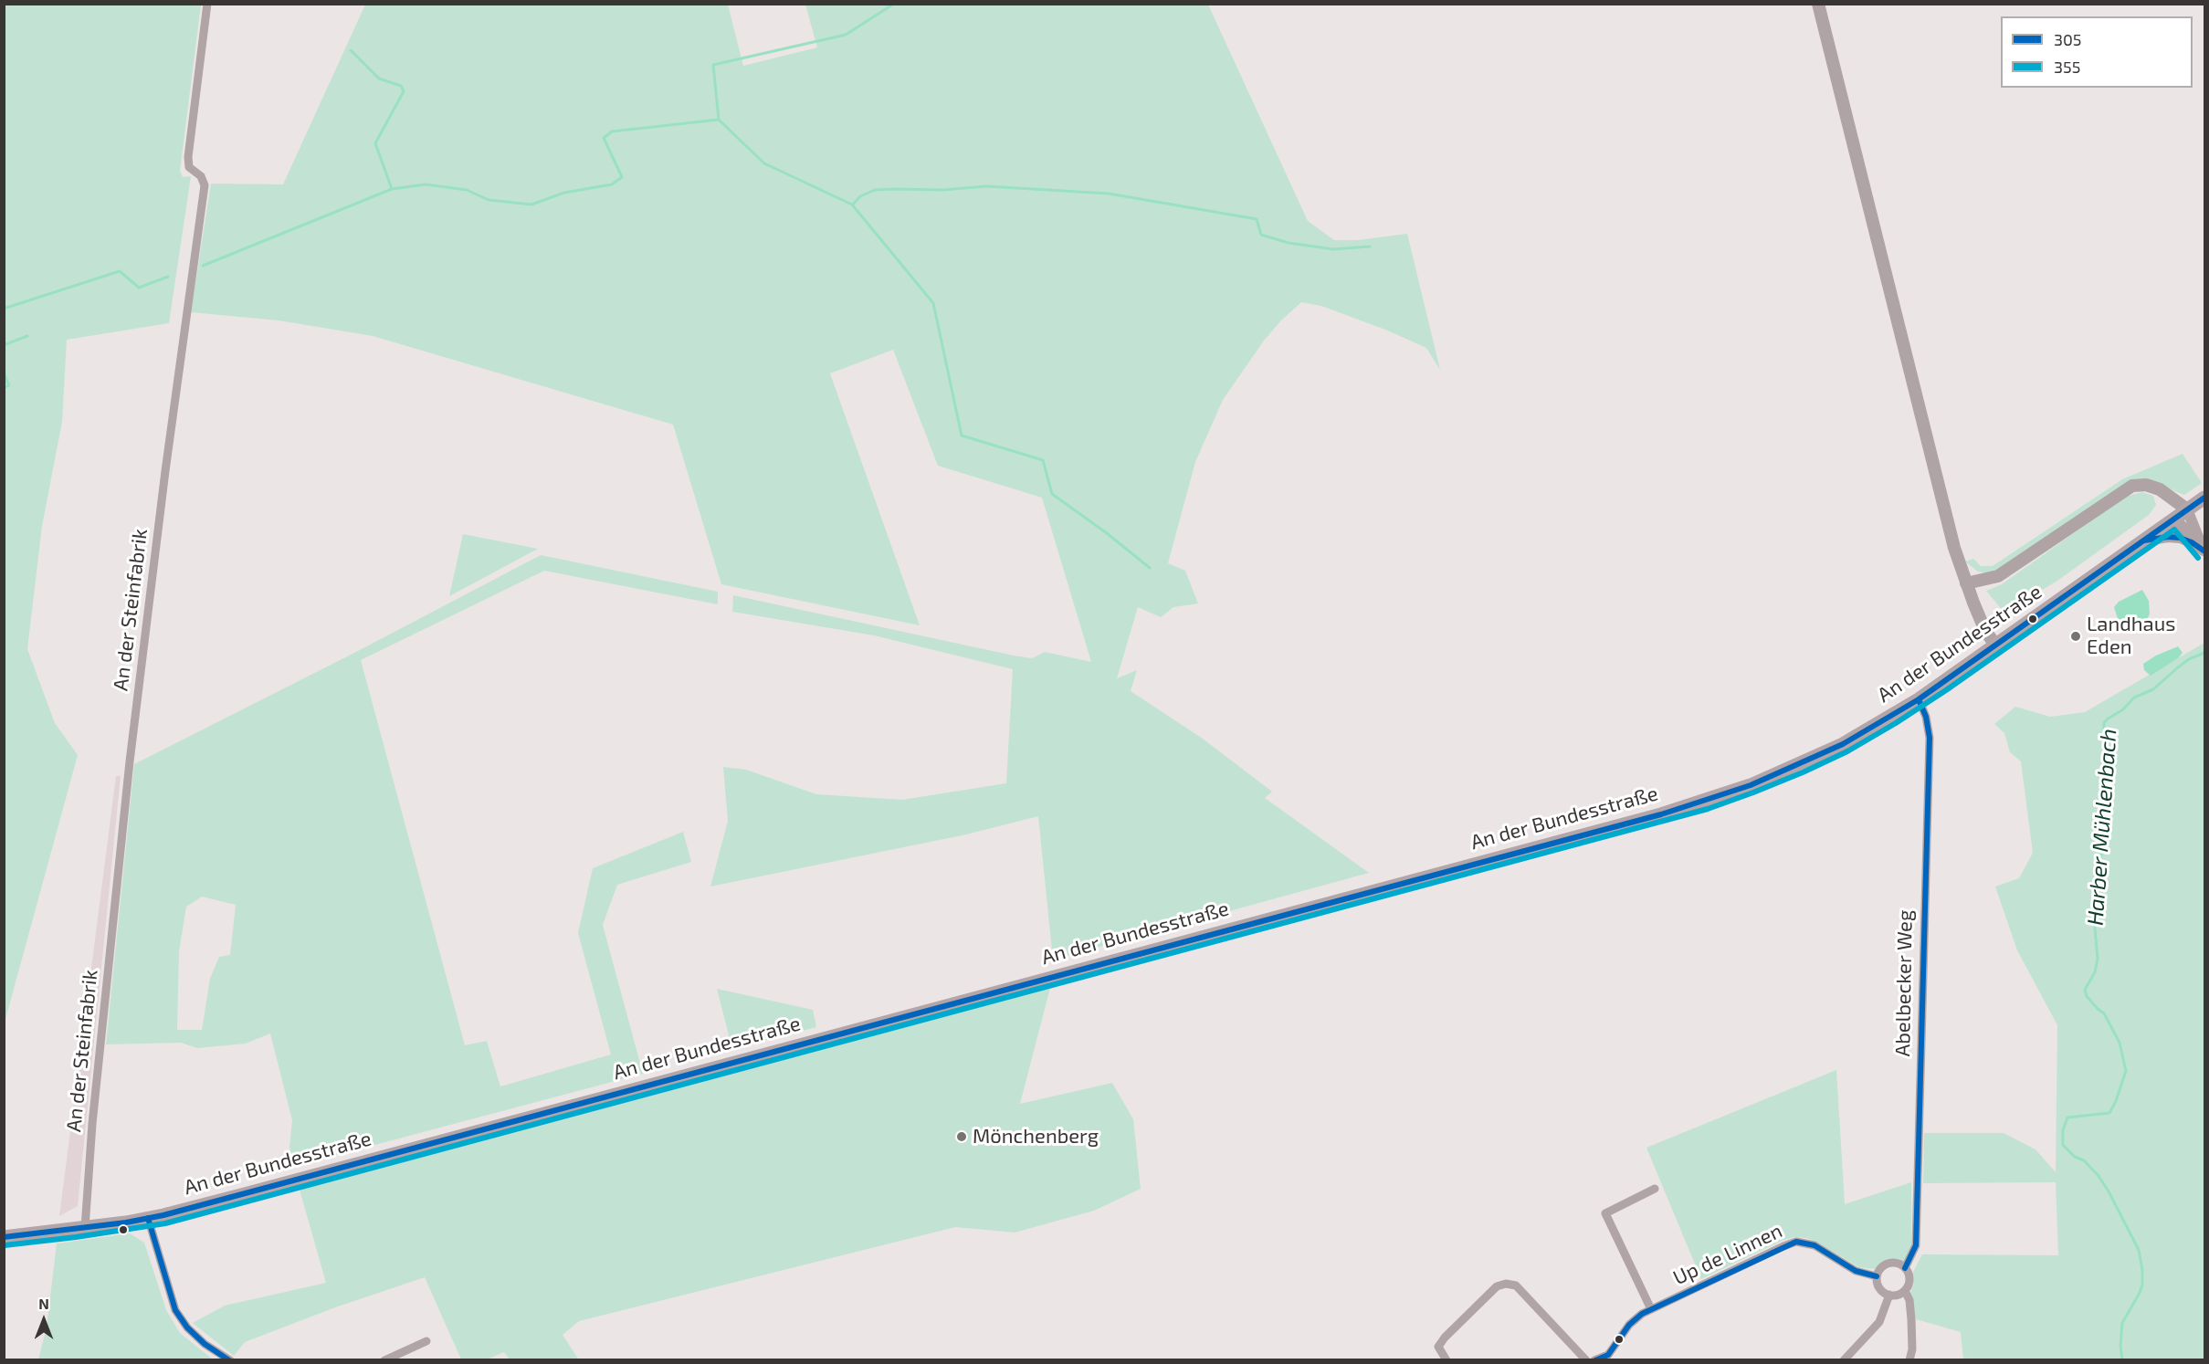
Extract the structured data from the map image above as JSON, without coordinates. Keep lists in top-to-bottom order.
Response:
{
  "streets": {
    "main road": ["An der Bundesstraße"],
    "street": ["An der Steinfabrik", "Abelbecker Weg", "Up de Linnen"]
  },
  "crossings": [
    ["An der Steinfabrik", "An der Bundesstraße"],
    ["An der Bundesstraße", "Abelbecker Weg"],
    ["Abelbecker Weg", "Up de Linnen"]
  ],
  "water": ["Harber Mühlenbach"],
  "places": ["Landhaus Eden", "Mönchenberg"],
  "lines": ["transit line 305", "transit line 355"],
  "legend": ["305", "355"],
  "north": "top"
}
